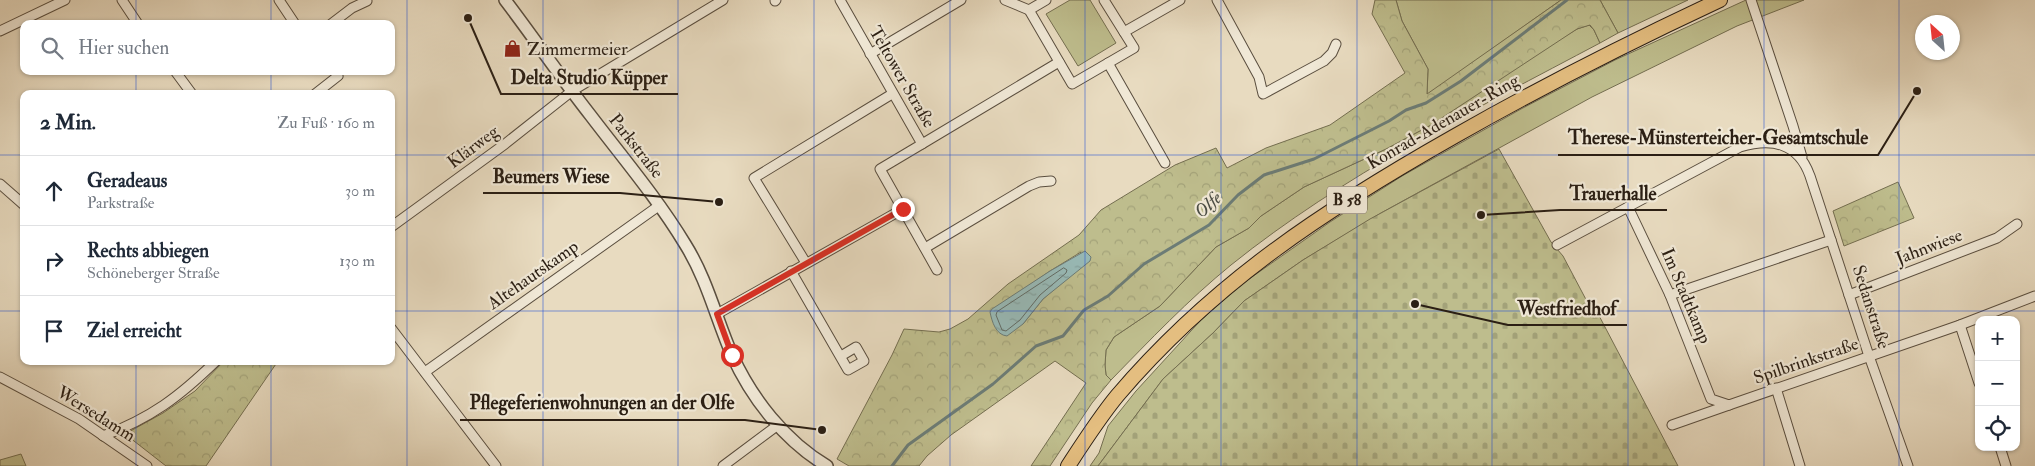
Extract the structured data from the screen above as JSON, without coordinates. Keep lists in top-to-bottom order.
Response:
{
  "streets": {
    "main road": ["Konrad-Adenauer-Ring", "B 58"],
    "street": [
      "Teltower Straße",
      "Parkstraße",
      "Klärweg",
      "Jahnwiese",
      "Altehautskamp",
      "Im Stadtkamp",
      "Sedanstraße",
      "Spilbrinkstraße",
      "Wersedamm"
    ]
  },
  "crossings": [
    ["Parkstraße", "Klärweg"],
    ["Parkstraße", "Altehautskamp"],
    ["Jahnwiese", "Sedanstraße"],
    ["Im Stadtkamp", "Spilbrinkstraße"],
    ["Sedanstraße", "Spilbrinkstraße"]
  ],
  "water": ["Olfe"],
  "places": {
    "other": [
      "Delta Studio Küpper",
      "Therese-Münsterteicher-Gesamtschule",
      "Beumers Wiese",
      "Trauerhalle",
      "Westfriedhof",
      "Pflegeferienwohnungen an der Olfe"
    ],
    "shop": ["Zimmermeier"]
  },
  "north": "top left",
  "page": {
    "search": "Hier suchen",
    "heading": ["2 Min.", "Zu Fuß · 160 m"],
    "list": [
      ["Geradeaus", "Parkstraße", "30 m"],
      ["Rechts abbiegen", "Schöneberger Straße", "130 m"],
      "Ziel erreicht"
    ],
    "map_buttons": ["+", "−"]
  }
}
